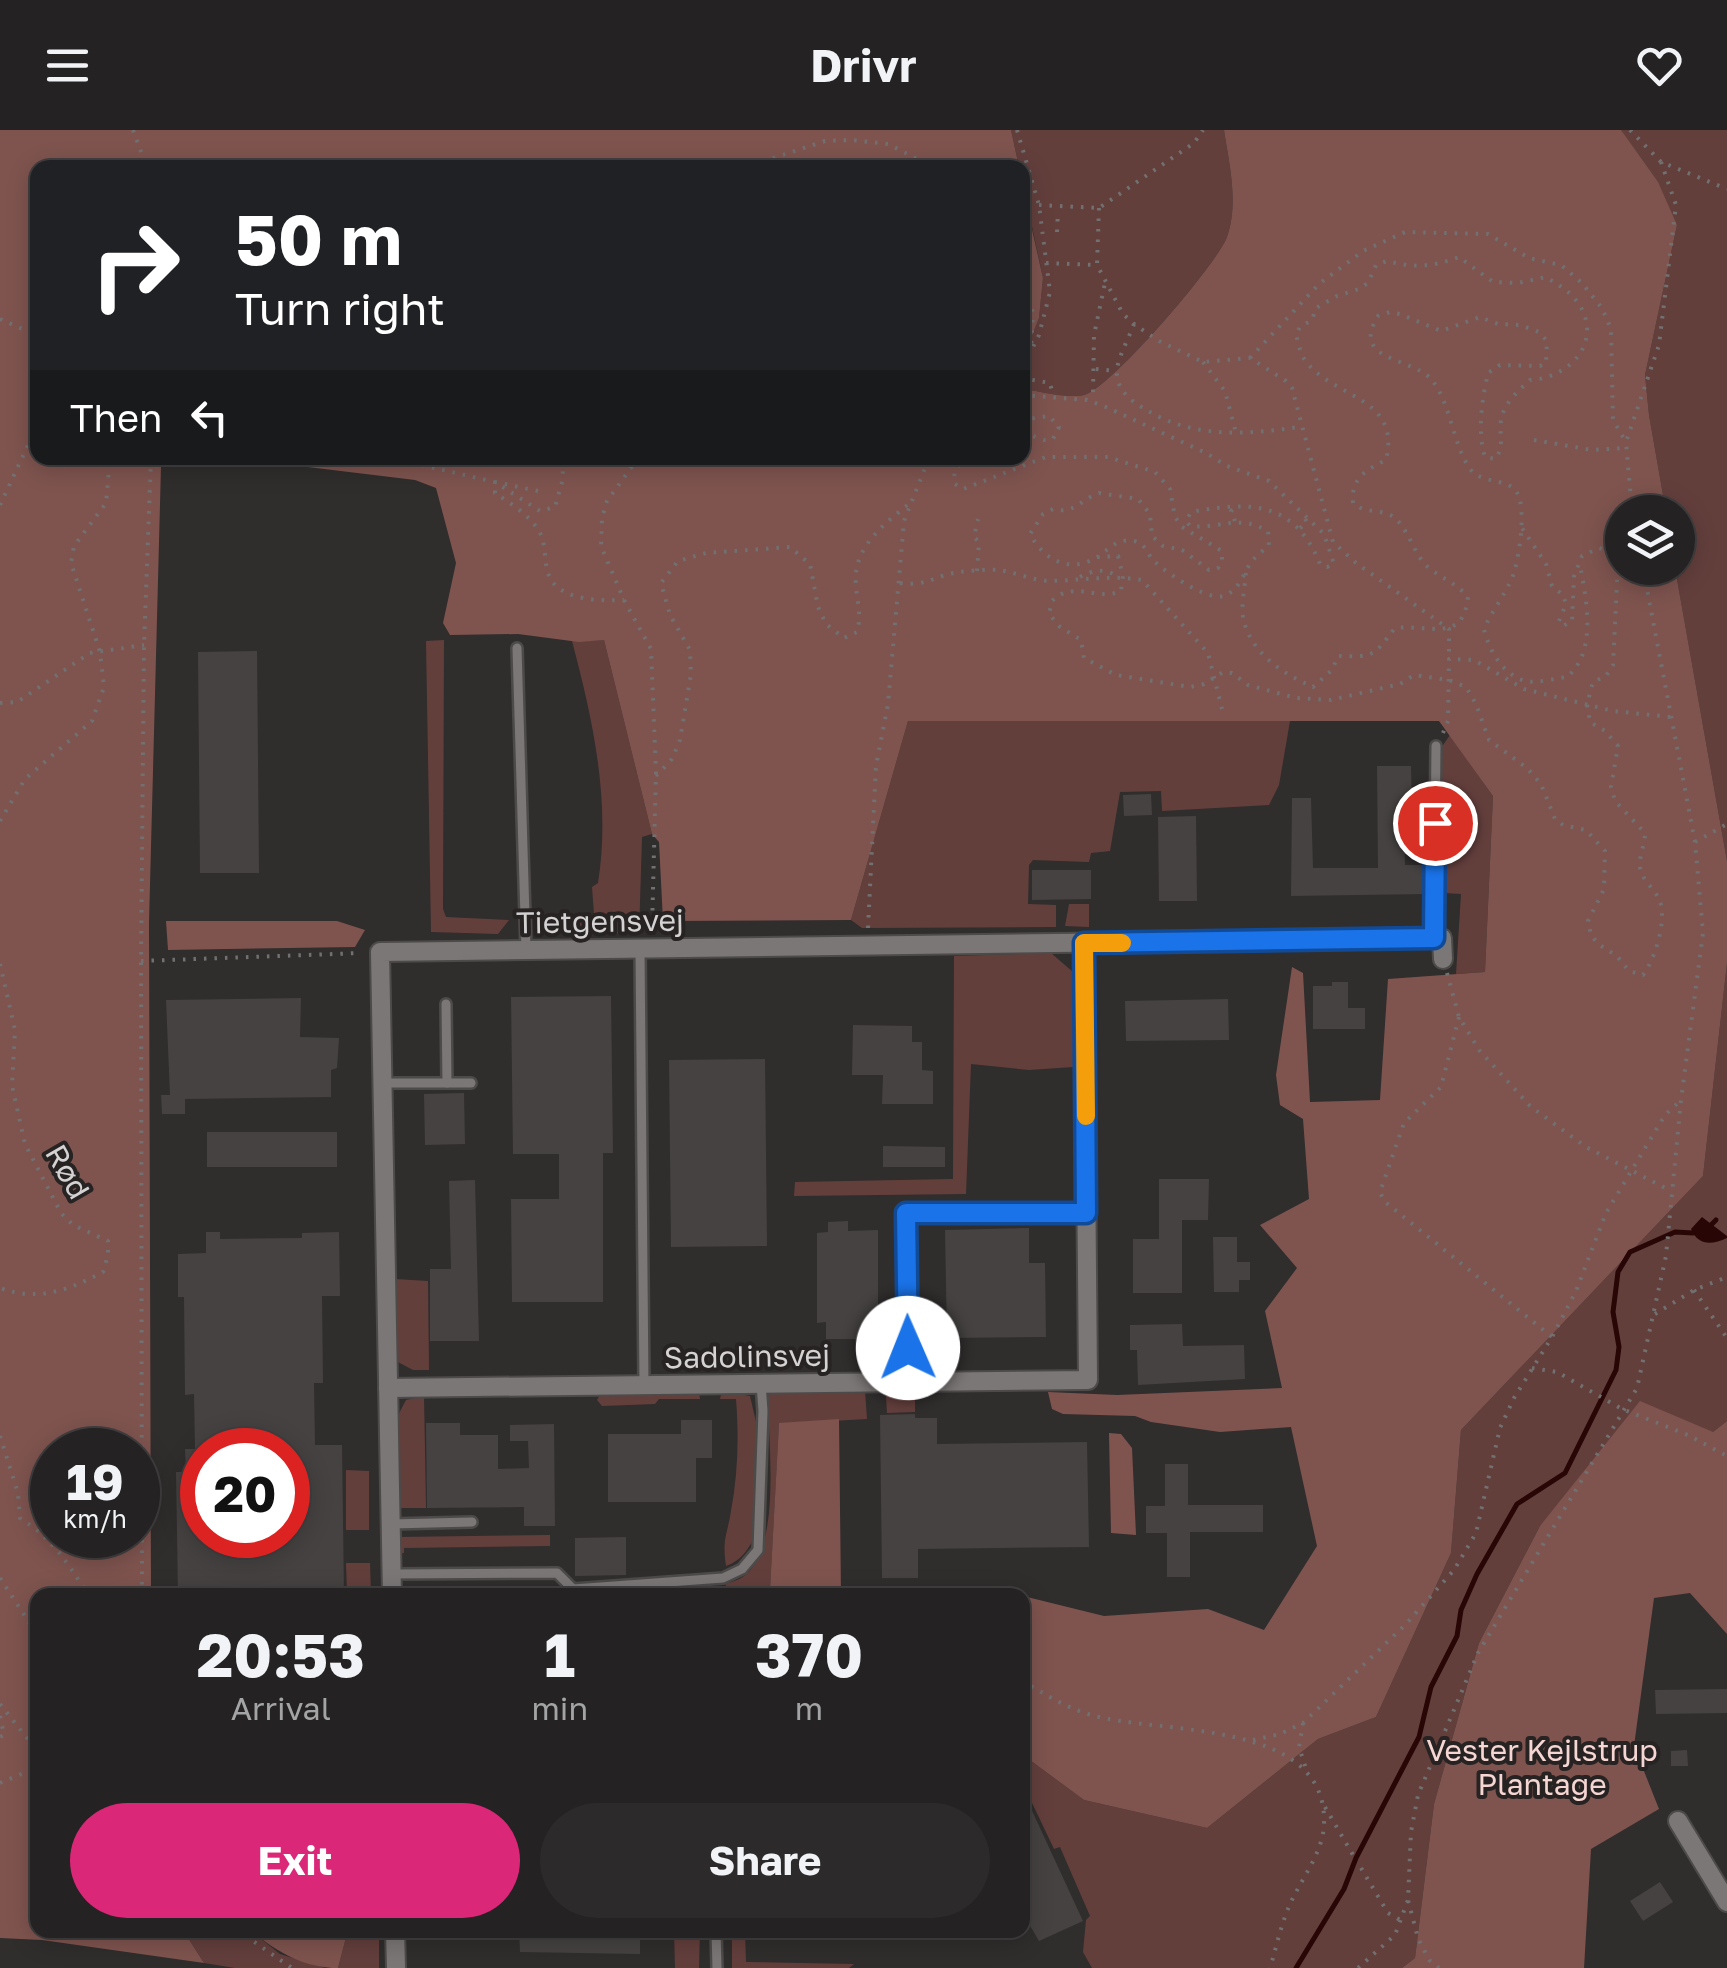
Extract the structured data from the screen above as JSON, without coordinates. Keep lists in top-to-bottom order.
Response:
{
  "streets": {
    "street": ["Tietgensvej", "Sadolinsvej"],
    "path": ["Rød"]
  },
  "crossings": [
    ["Tietgensvej", "Sadolinsvej"]
  ],
  "parks": ["Vester Kejlstrup Plantage"],
  "page": {
    "header": "Drivr",
    "turn": ["50 m", "Turn right"],
    "then": "Then",
    "speed": "19 km/h",
    "limit": "20",
    "eta": [
      "20:53",
      "Arrival",
      "1",
      "min",
      "370",
      "m"
    ],
    "buttons": ["Exit", "Share"]
  }
}
